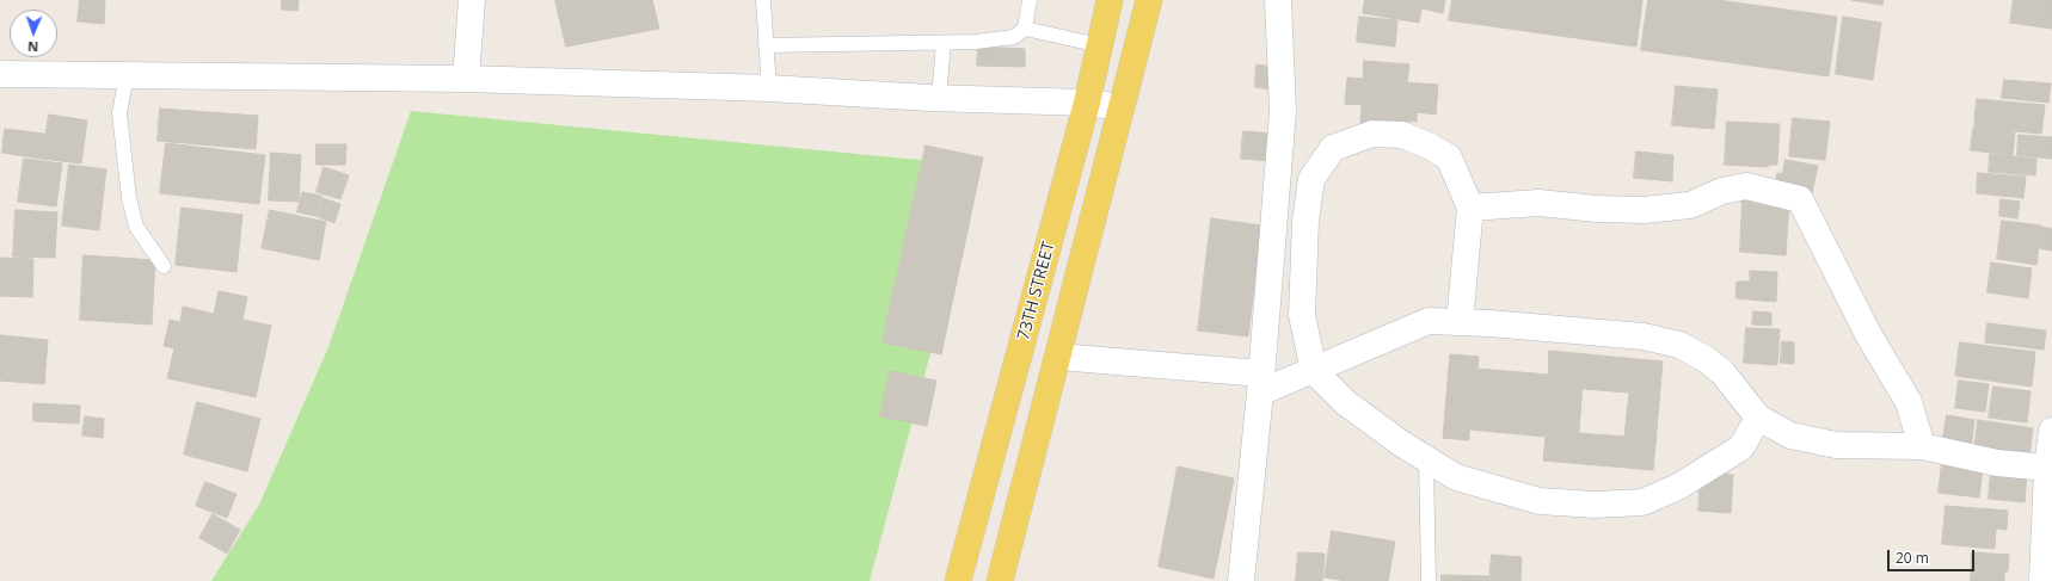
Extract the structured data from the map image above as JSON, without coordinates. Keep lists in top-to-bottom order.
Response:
{
  "streets": {
    "main road": ["73TH STREET"]
  },
  "scale_bar": "20 m",
  "north": "bottom"
}
